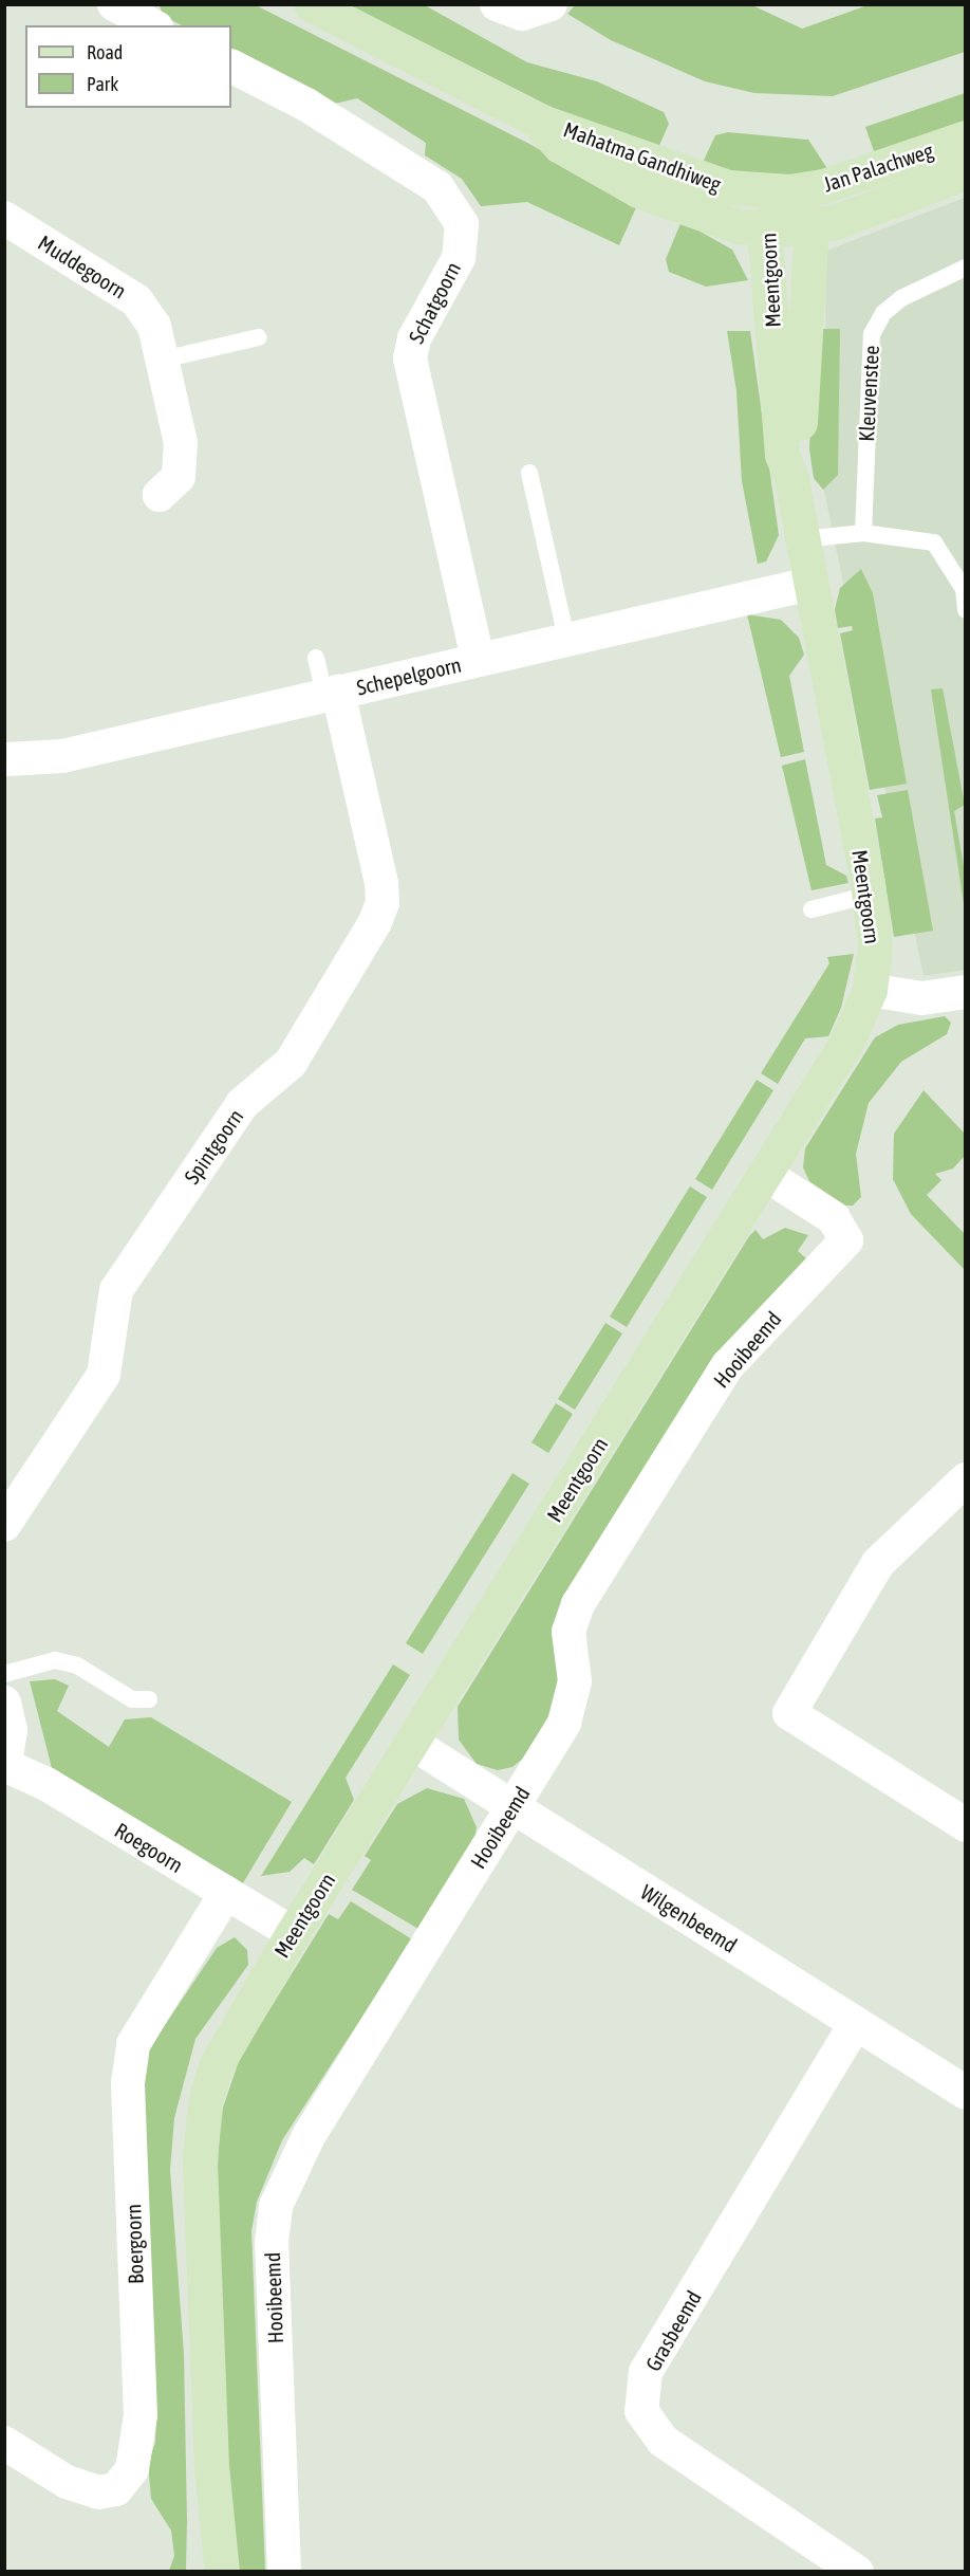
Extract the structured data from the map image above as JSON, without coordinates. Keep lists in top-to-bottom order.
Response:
{
  "streets": {
    "street": [
      "Mahatma Gandhiweg",
      "Jan Palachweg",
      "Muddegoorn",
      "Meentgoorn",
      "Schatgoorn",
      "Schepelgoorn",
      "Spintgoorn",
      "Hooibeemd",
      "Roegoorn",
      "Wilgenbeemd",
      "Boergoorn",
      "Grasbeemd"
    ],
    "lane": ["Kleuvenstee"]
  },
  "crossings": [
    ["Mahatma Gandhiweg", "Jan Palachweg"],
    ["Mahatma Gandhiweg", "Meentgoorn"],
    ["Jan Palachweg", "Meentgoorn"],
    ["Meentgoorn", "Schepelgoorn"],
    ["Meentgoorn", "Hooibeemd"],
    ["Meentgoorn", "Roegoorn"],
    ["Meentgoorn", "Wilgenbeemd"],
    ["Schatgoorn", "Schepelgoorn"],
    ["Schepelgoorn", "Spintgoorn"],
    ["Hooibeemd", "Wilgenbeemd"],
    ["Roegoorn", "Boergoorn"],
    ["Wilgenbeemd", "Grasbeemd"]
  ],
  "legend": ["Road", "Park"]
}
